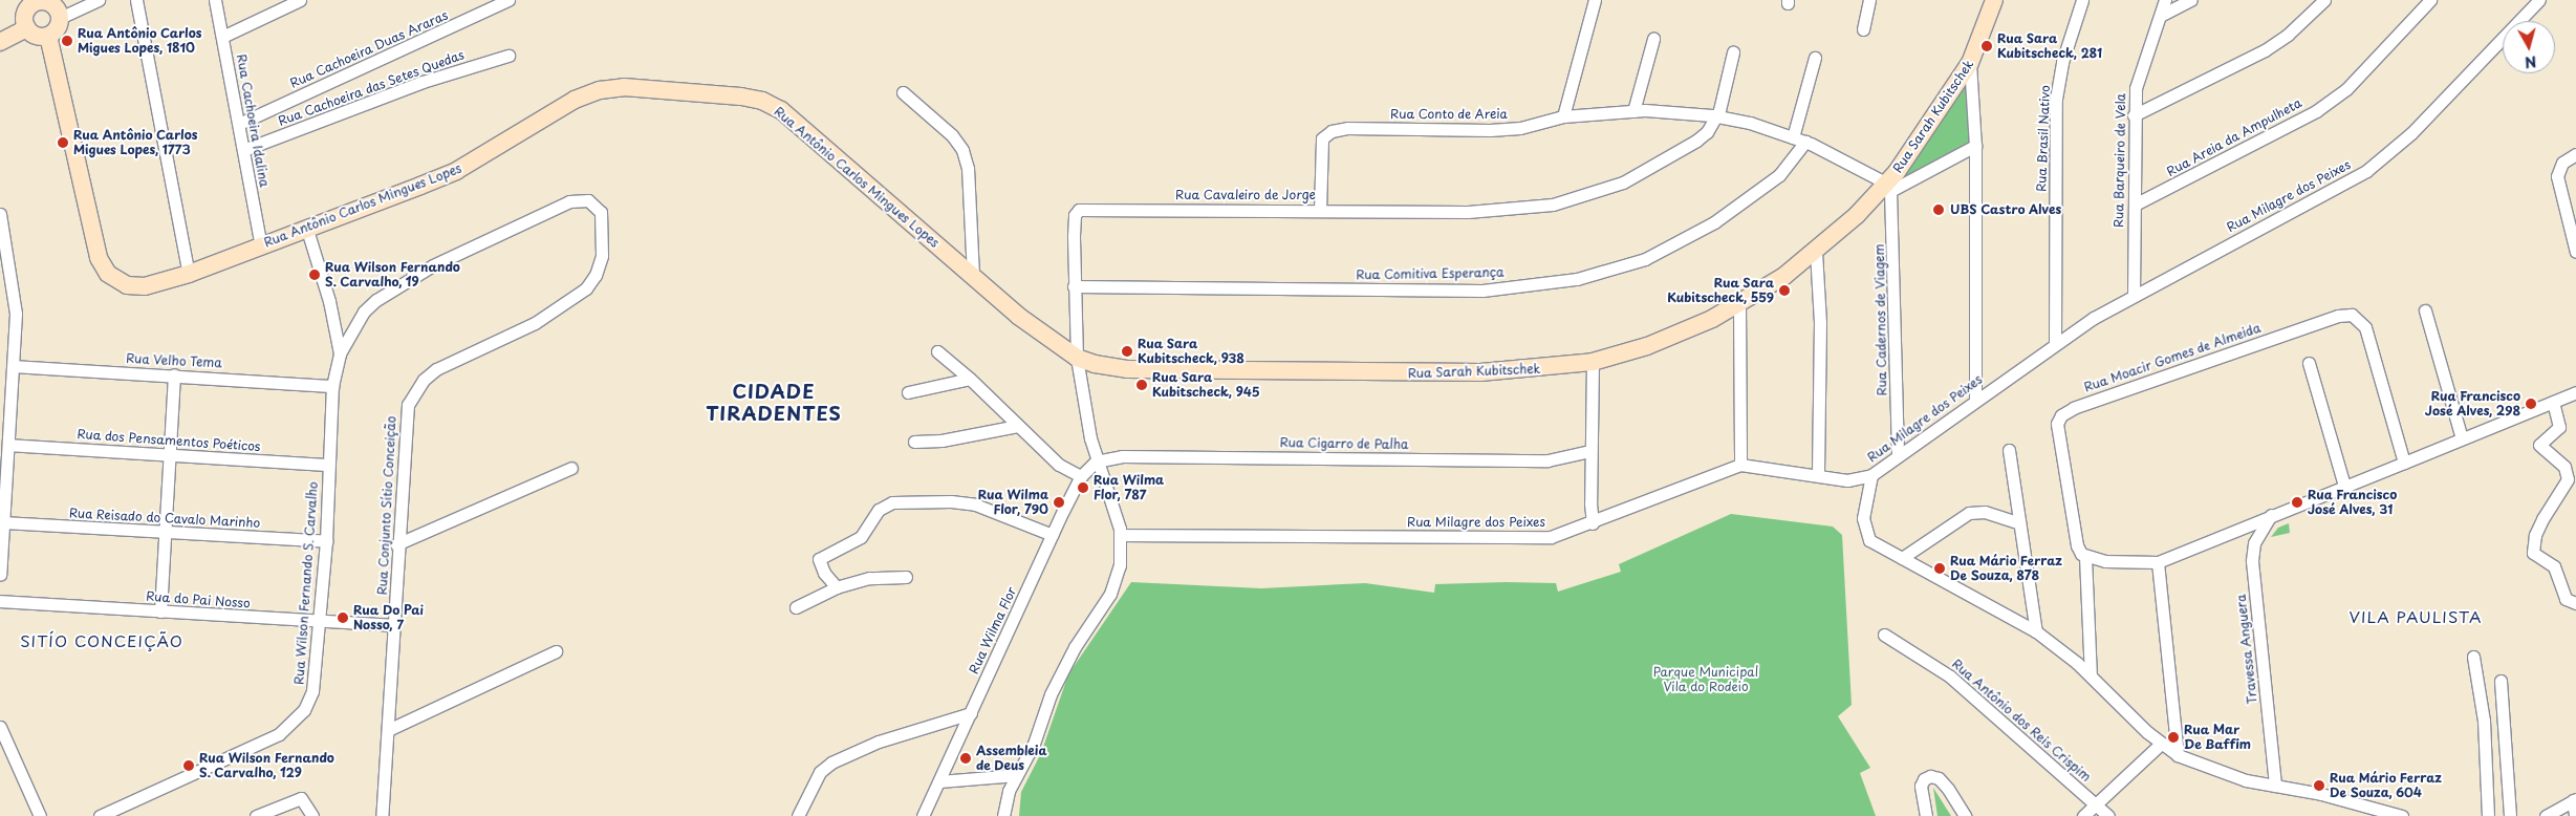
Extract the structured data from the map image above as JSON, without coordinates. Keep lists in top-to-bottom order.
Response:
{
  "streets": {
    "street": [
      "Rua Cachoeira Duas Araras",
      "Rua Cachoeira das Setes Quedas",
      "Rua Conto de Areia",
      "Rua Sarah Kubitschek",
      "Rua Cachoeira Idalina",
      "Rua Areia da Ampulheta",
      "Rua Brasil Nativo",
      "Rua Barqueiro de Vela",
      "Rua Antônio Carlos Mingues Lopes",
      "Rua Cavaleiro de Jorge",
      "Rua Milagre dos Peixes",
      "Rua Comitiva Esperança",
      "Rua Cadernos de Viagem",
      "Rua Moacir Gomes de Almeida",
      "Rua Velho Tema",
      "Rua dos Pensamentos Poéticos",
      "Rua Cigarro de Palha",
      "Rua Conjunto Sítio Conceição",
      "Rua Reisado do Cavalo Marinho",
      "Rua Wilson Fernando S. Carvalho",
      "Rua do Pai Nosso",
      "Rua Wilma Flor",
      "Travessa Anguera",
      "Rua Antônio dos Reis Crispim"
    ]
  },
  "crossings": [
    ["Rua Cachoeira Duas Araras", "Rua Cachoeira Idalina"],
    ["Rua Cachoeira das Setes Quedas", "Rua Cachoeira Idalina"],
    ["Rua Conto de Areia", "Rua Sarah Kubitschek"],
    ["Rua Conto de Areia", "Rua Cavaleiro de Jorge"],
    ["Rua Conto de Areia", "Rua Comitiva Esperança"],
    ["Rua Conto de Areia", "Rua Cadernos de Viagem"],
    ["Rua Sarah Kubitschek", "Rua Antônio Carlos Mingues Lopes"],
    ["Rua Sarah Kubitschek", "Rua Cavaleiro de Jorge"],
    ["Rua Sarah Kubitschek", "Rua Cadernos de Viagem"],
    ["Rua Cachoeira Idalina", "Rua Antônio Carlos Mingues Lopes"],
    ["Rua Areia da Ampulheta", "Rua Barqueiro de Vela"],
    ["Rua Brasil Nativo", "Rua Milagre dos Peixes"],
    ["Rua Barqueiro de Vela", "Rua Milagre dos Peixes"],
    ["Rua Antônio Carlos Mingues Lopes", "Rua Cavaleiro de Jorge"],
    ["Rua Antônio Carlos Mingues Lopes", "Rua Wilson Fernando S. Carvalho"],
    ["Rua Cavaleiro de Jorge", "Rua Milagre dos Peixes"],
    ["Rua Cavaleiro de Jorge", "Rua Comitiva Esperança"],
    ["Rua Cavaleiro de Jorge", "Rua Cigarro de Palha"],
    ["Rua Cavaleiro de Jorge", "Rua Wilma Flor"],
    ["Rua Milagre dos Peixes", "Rua Cadernos de Viagem"],
    ["Rua Velho Tema", "Rua Wilson Fernando S. Carvalho"],
    ["Rua dos Pensamentos Poéticos", "Rua Wilson Fernando S. Carvalho"],
    ["Rua Cigarro de Palha", "Rua Wilma Flor"],
    ["Rua Conjunto Sítio Conceição", "Rua Wilson Fernando S. Carvalho"],
    ["Rua Conjunto Sítio Conceição", "Rua do Pai Nosso"],
    ["Rua Reisado do Cavalo Marinho", "Rua Wilson Fernando S. Carvalho"],
    ["Rua Wilson Fernando S. Carvalho", "Rua do Pai Nosso"]
  ],
  "districts": ["CIDADE TIRADENTES", "VILA PAULISTA", "SITÍO CONCEIÇÃO"],
  "parks": ["Parque Municipal Vila do Rodeio"],
  "places": [
    "Rua Antônio Carlos Migues Lopes, 1810",
    "Rua Sara Kubitscheck, 281",
    "Rua Antônio Carlos Migues Lopes, 1773",
    "UBS Castro Alves",
    "Rua Wilson Fernando S. Carvalho, 19",
    "Rua Sara Kubitscheck, 559",
    "Rua Sara Kubitscheck, 938",
    "Rua Sara Kubitscheck, 945",
    "Rua Francisco José Alves, 298",
    "Rua Wilma Flor, 787",
    "Rua Wilma Flor, 790",
    "Rua Francisco José Alves, 31",
    "Rua Mário Ferraz De Souza, 878",
    "Rua Do Pai Nosso, 7",
    "Rua Mar De Baffim",
    "Assembleia de Deus",
    "Rua Wilson Fernando S. Carvalho, 129",
    "Rua Mário Ferraz De Souza, 604"
  ],
  "north": "bottom"
}
